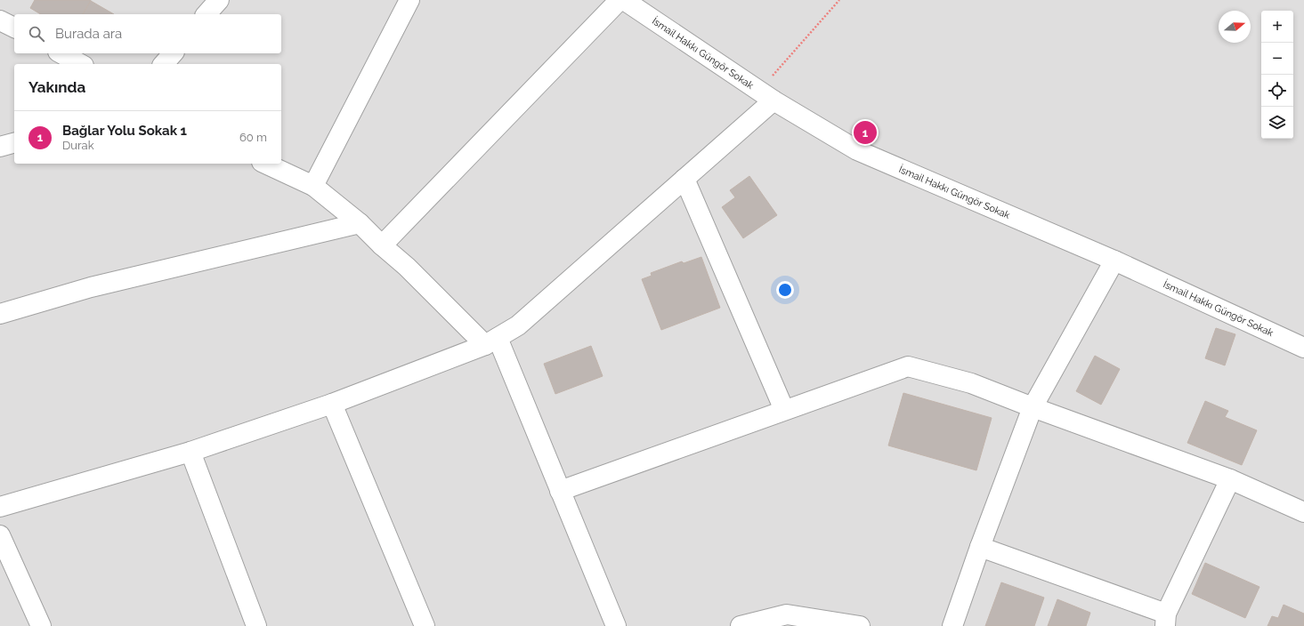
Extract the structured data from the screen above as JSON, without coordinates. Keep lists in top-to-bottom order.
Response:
{
  "streets": {
    "street": ["İsmail Hakkı Güngör Sokak"]
  },
  "north": "right",
  "page": {
    "map_buttons": ["+", "−"],
    "search": "Burada ara",
    "heading": "Yakında",
    "list": [
      {
        "mark": "1",
        "name": "Bağlar Yolu Sokak 1",
        "note": "Durak",
        "value": "60 m"
      }
    ],
    "pins": "1"
  }
}
